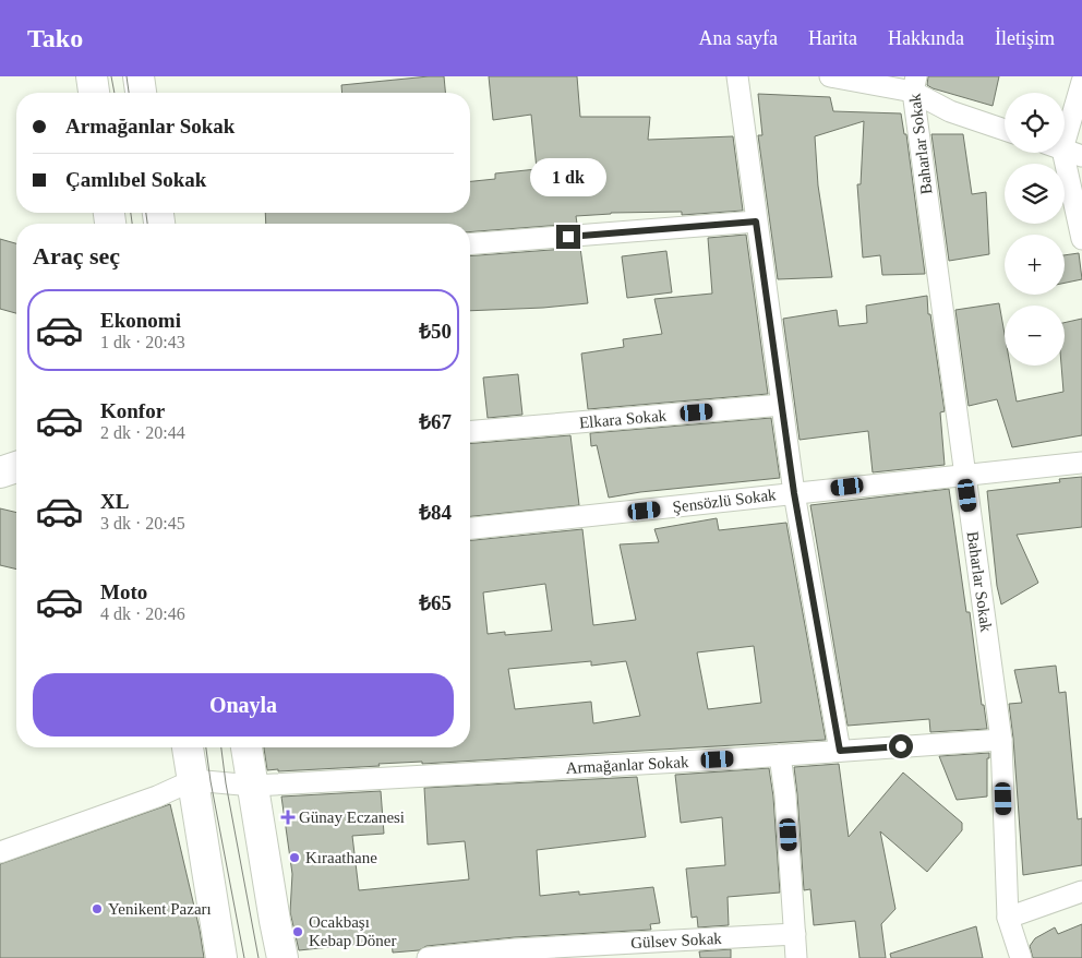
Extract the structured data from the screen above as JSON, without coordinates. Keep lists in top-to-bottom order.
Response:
{
  "streets": {
    "street": [
      "Baharlar Sokak",
      "Elkara Sokak",
      "Şensözlü Sokak",
      "Armağanlar Sokak",
      "Gülsev Sokak"
    ]
  },
  "crossings": [
    ["Baharlar Sokak", "Şensözlü Sokak"],
    ["Baharlar Sokak", "Armağanlar Sokak"]
  ],
  "places": {
    "health": ["Günay Eczanesi"],
    "other": ["Kıraathane", "Yenikent Pazarı", "Ocakbaşı Kebap Döner"]
  },
  "page": {
    "header": "Tako",
    "nav": [
      "Ana sayfa",
      "Harita",
      "Hakkında",
      "İletişim"
    ],
    "map_buttons": ["+", "−"],
    "banner": ["Armağanlar Sokak", "Çamlıbel Sokak"],
    "bubble": "1 dk",
    "heading": "Araç seç",
    "list": [
      {
        "name": "Ekonomi",
        "note": "1 dk · 20:43",
        "value": "₺50"
      },
      {
        "name": "Konfor",
        "note": "2 dk · 20:44",
        "value": "₺67"
      },
      {
        "name": "XL",
        "note": "3 dk · 20:45",
        "value": "₺84"
      },
      {
        "name": "Moto",
        "note": "4 dk · 20:46",
        "value": "₺65"
      }
    ],
    "buttons": "Onayla"
  }
}
